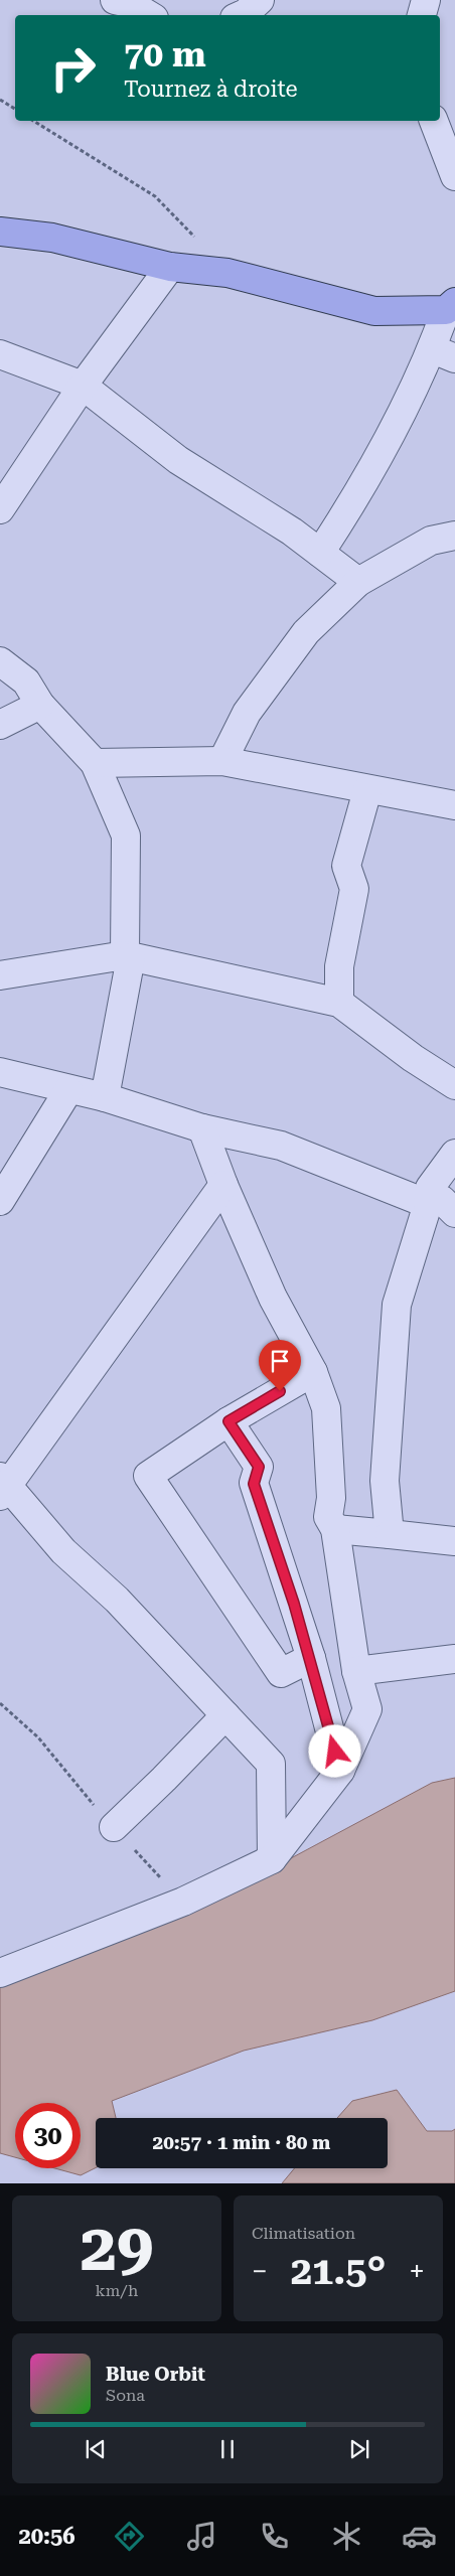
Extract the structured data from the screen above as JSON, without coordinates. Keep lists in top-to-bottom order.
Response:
{
  "page": {
    "turn": ["70 m", "Tournez à droite"],
    "limit": "30",
    "trip": "20:57 · 1 min · 80 m",
    "tile": [
      ["29", "km/h"],
      "Climatisation"
    ],
    "heat": ["−", "21.5°", "+"],
    "song": ["Blue Orbit", "Sona"],
    "tabs": "20:56"
  }
}
